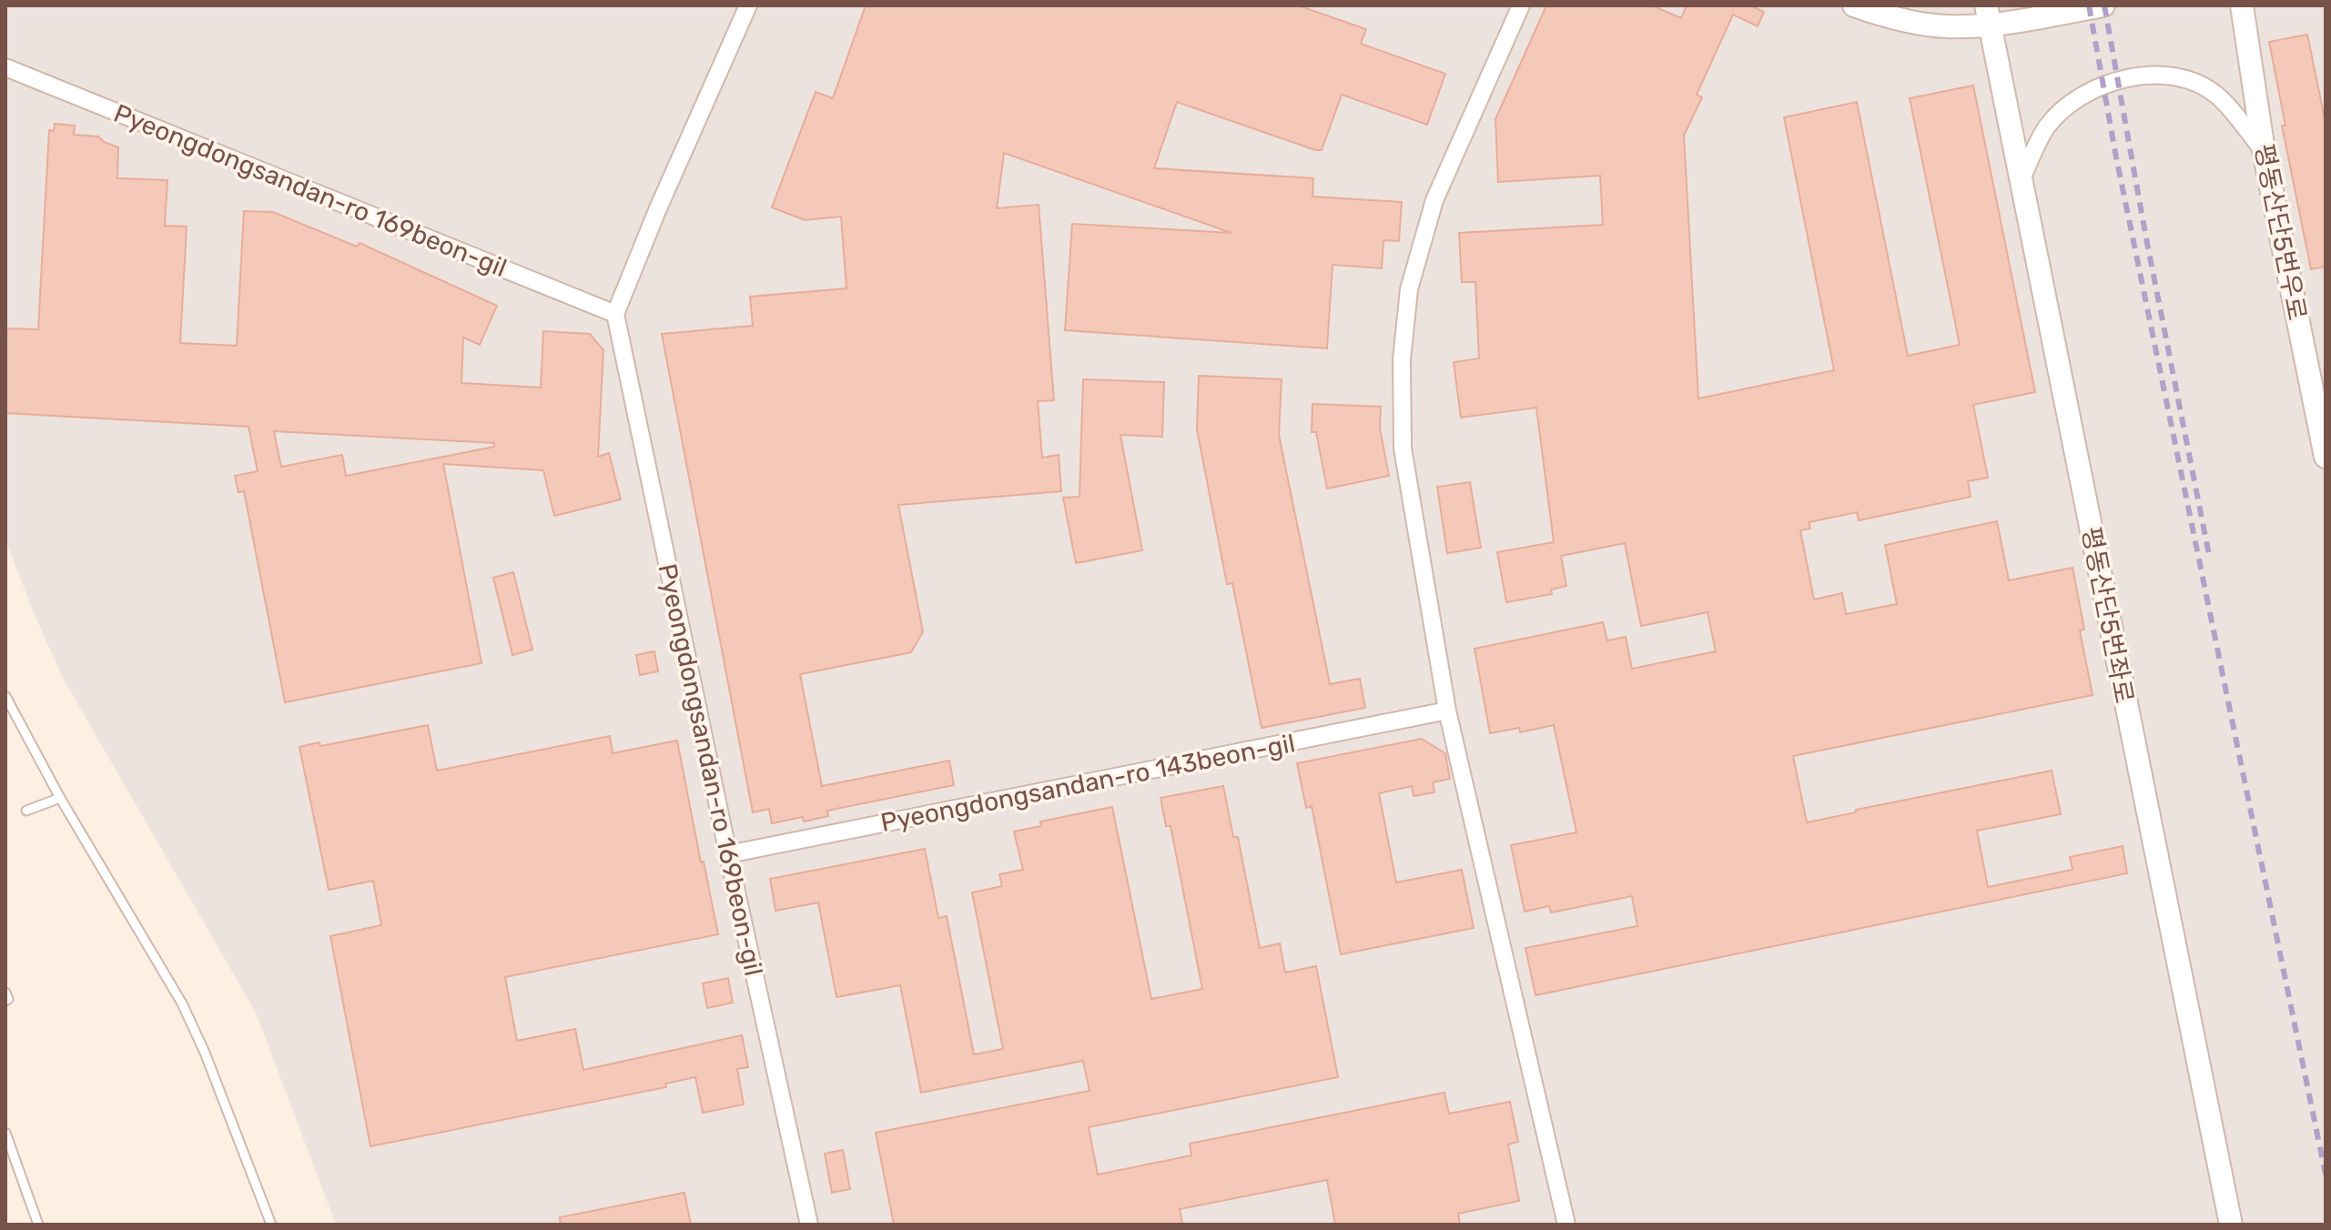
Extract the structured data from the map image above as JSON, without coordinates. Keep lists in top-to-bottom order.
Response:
{
  "streets": {
    "street": [
      "Pyeongdongsandan-ro 169beon-gil",
      "평동산단5번우로",
      "평동산단5번좌로",
      "Pyeongdongsandan-ro 143beon-gil"
    ]
  },
  "crossings": [
    ["Pyeongdongsandan-ro 169beon-gil", "Pyeongdongsandan-ro 143beon-gil"]
  ]
}
